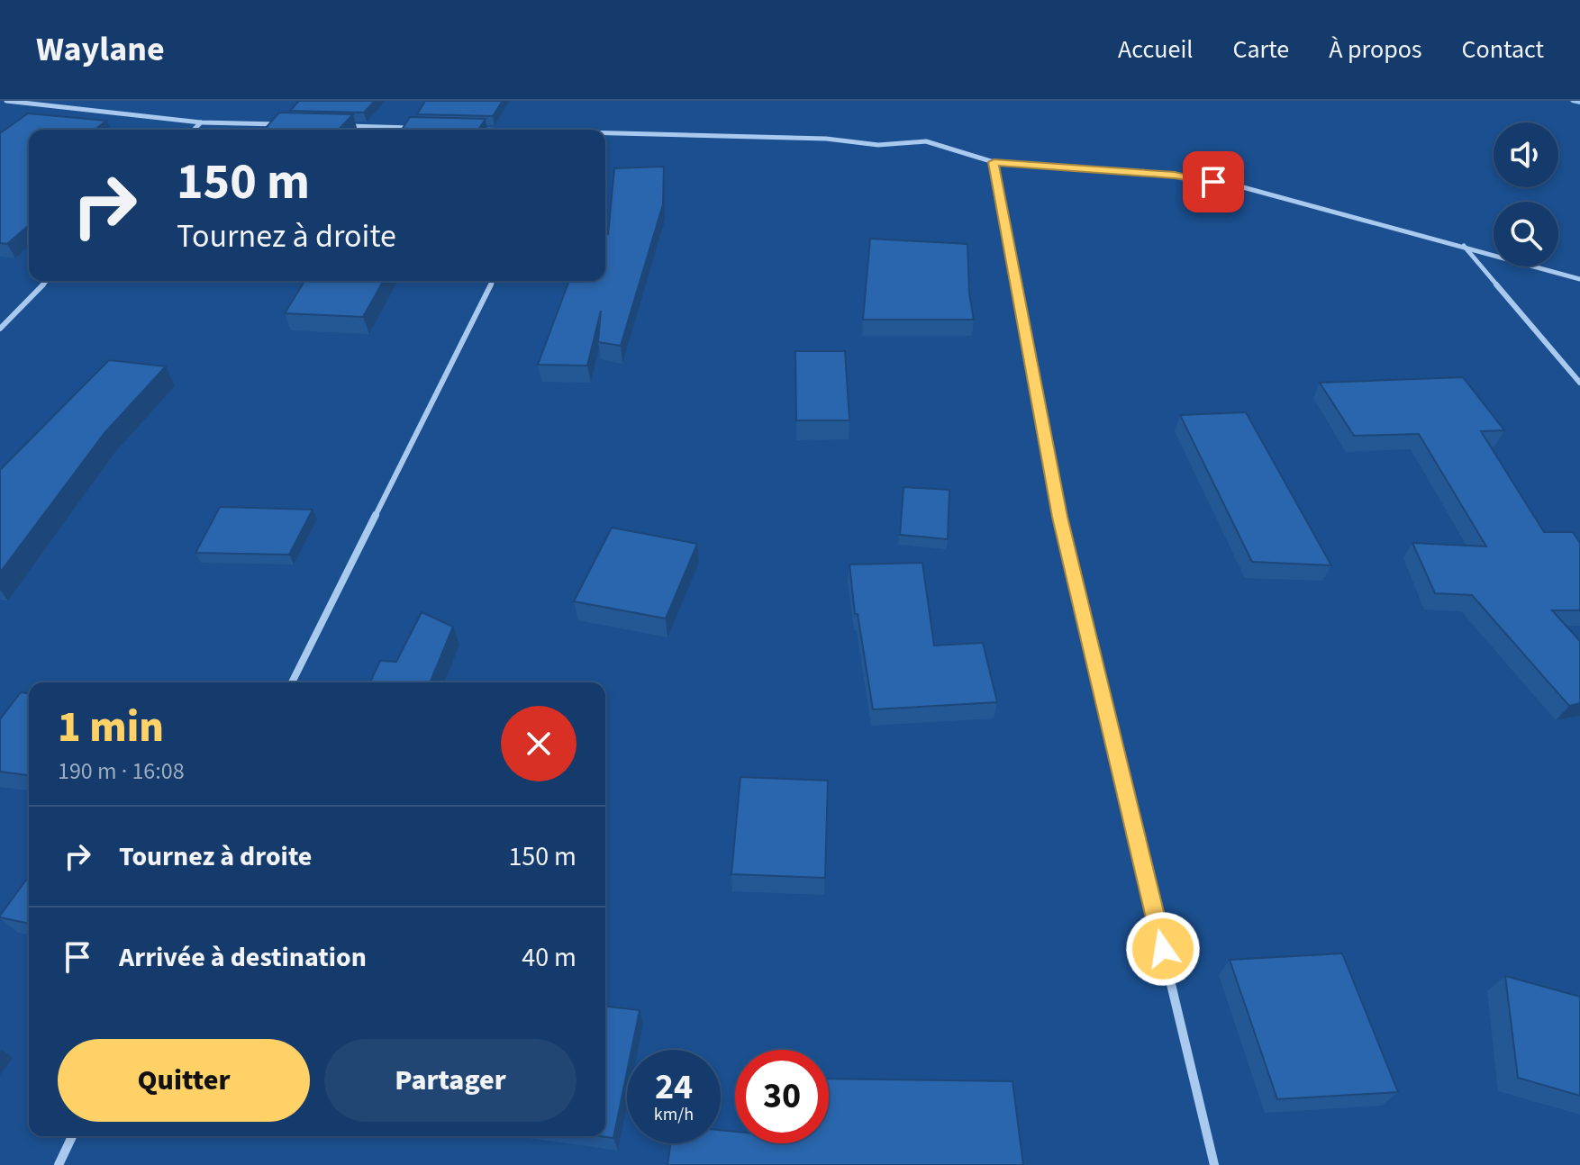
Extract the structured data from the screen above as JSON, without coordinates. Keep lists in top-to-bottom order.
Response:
{
  "page": {
    "header": "Waylane",
    "nav": [
      "Accueil",
      "Carte",
      "À propos",
      "Contact"
    ],
    "turn": ["150 m", "Tournez à droite"],
    "heading": ["1 min", "190 m · 16:08"],
    "list": [
      {
        "name": "Tournez à droite",
        "value": "150 m"
      },
      {
        "name": "Arrivée à destination",
        "value": "40 m"
      }
    ],
    "buttons": ["Quitter", "Partager"],
    "speed": "24 km/h",
    "limit": "30"
  }
}
